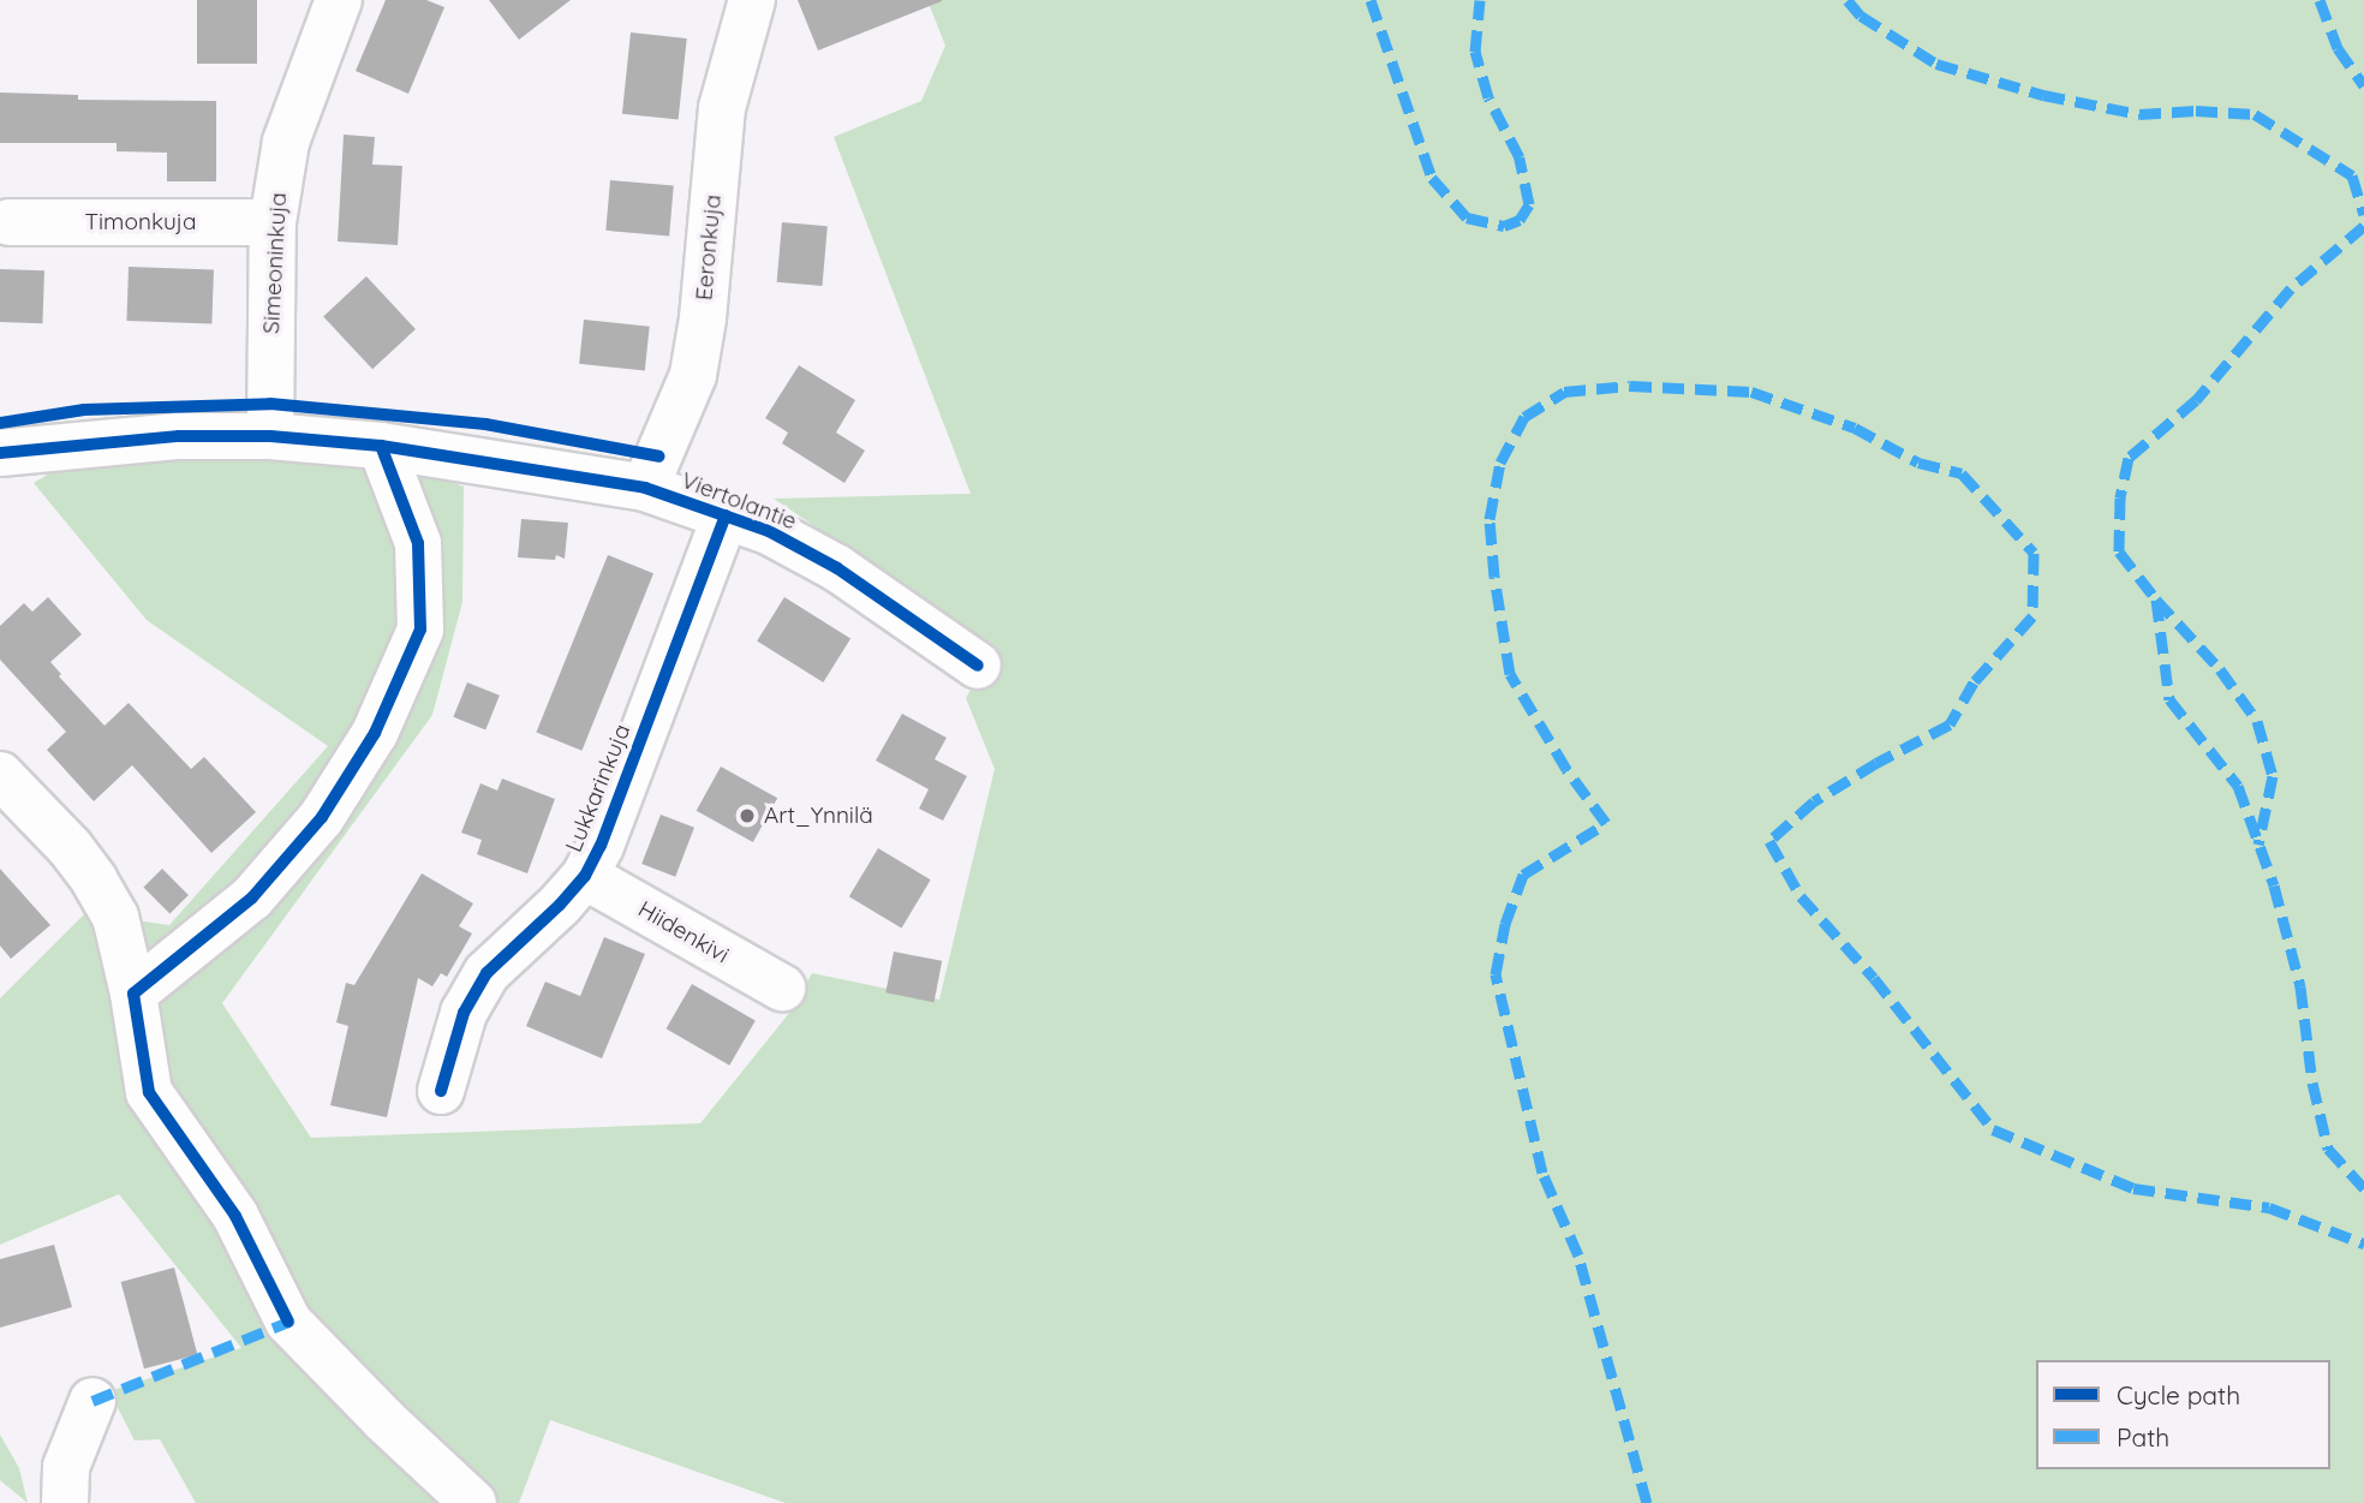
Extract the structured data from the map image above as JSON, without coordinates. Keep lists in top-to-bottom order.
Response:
{
  "streets": {
    "street": [
      "Timonkuja",
      "Eeronkuja",
      "Simeoninkuja",
      "Viertolantie",
      "Lukkarinkuja",
      "Hiidenkivi"
    ]
  },
  "crossings": [
    ["Timonkuja", "Simeoninkuja"],
    ["Eeronkuja", "Viertolantie"],
    ["Simeoninkuja", "Viertolantie"],
    ["Viertolantie", "Lukkarinkuja"],
    ["Lukkarinkuja", "Hiidenkivi"]
  ],
  "places": ["Art_Ynnilä"],
  "legend": ["Cycle path", "Path"]
}
